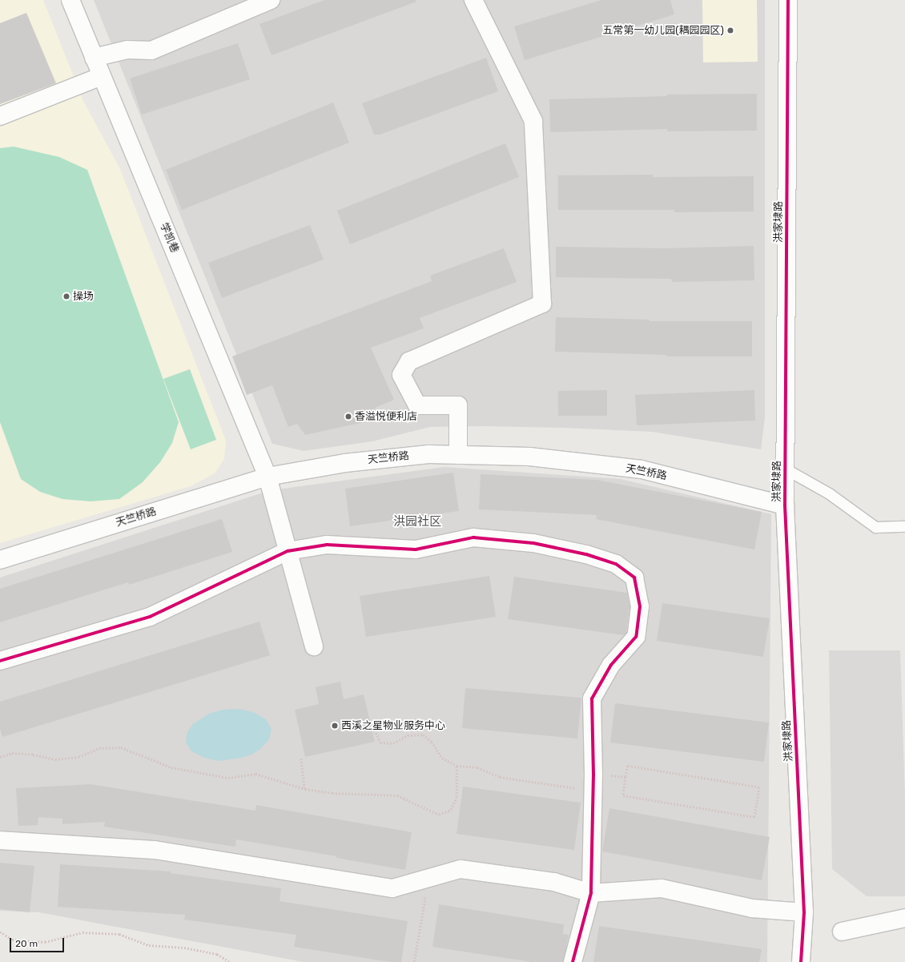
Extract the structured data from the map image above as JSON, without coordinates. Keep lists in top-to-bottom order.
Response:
{
  "streets": {
    "street": ["洪家埭路", "学凯巷", "天竺桥路"]
  },
  "crossings": [
    ["洪家埭路", "天竺桥路"],
    ["学凯巷", "天竺桥路"]
  ],
  "districts": ["洪园社区"],
  "places": [
    "五常第一幼儿园(耦园园区)",
    "操场",
    "香溢悦便利店",
    "西溪之星物业服务中心"
  ],
  "scale_bar": "20 m"
}
